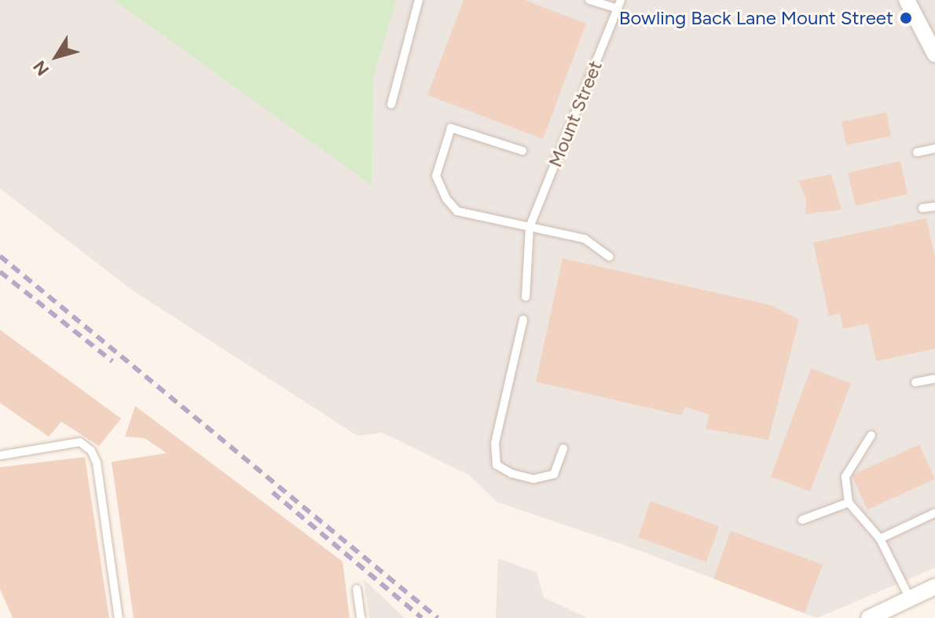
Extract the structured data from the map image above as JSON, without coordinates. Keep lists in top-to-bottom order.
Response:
{
  "streets": {
    "lane": ["Mount Street"]
  },
  "places": ["Bowling Back Lane Mount Street"],
  "north": "bottom left"
}
